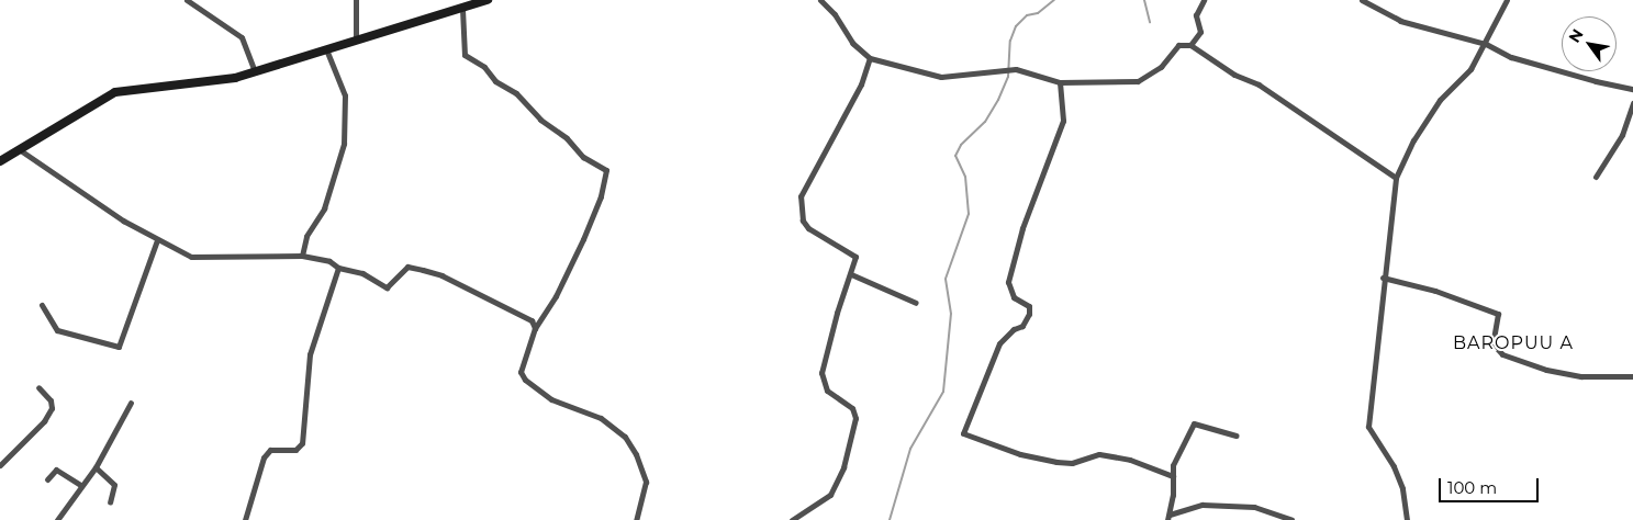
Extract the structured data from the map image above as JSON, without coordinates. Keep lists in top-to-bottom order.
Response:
{
  "districts": ["BAROPUU A"],
  "scale_bar": "100 m",
  "north": "top left"
}
